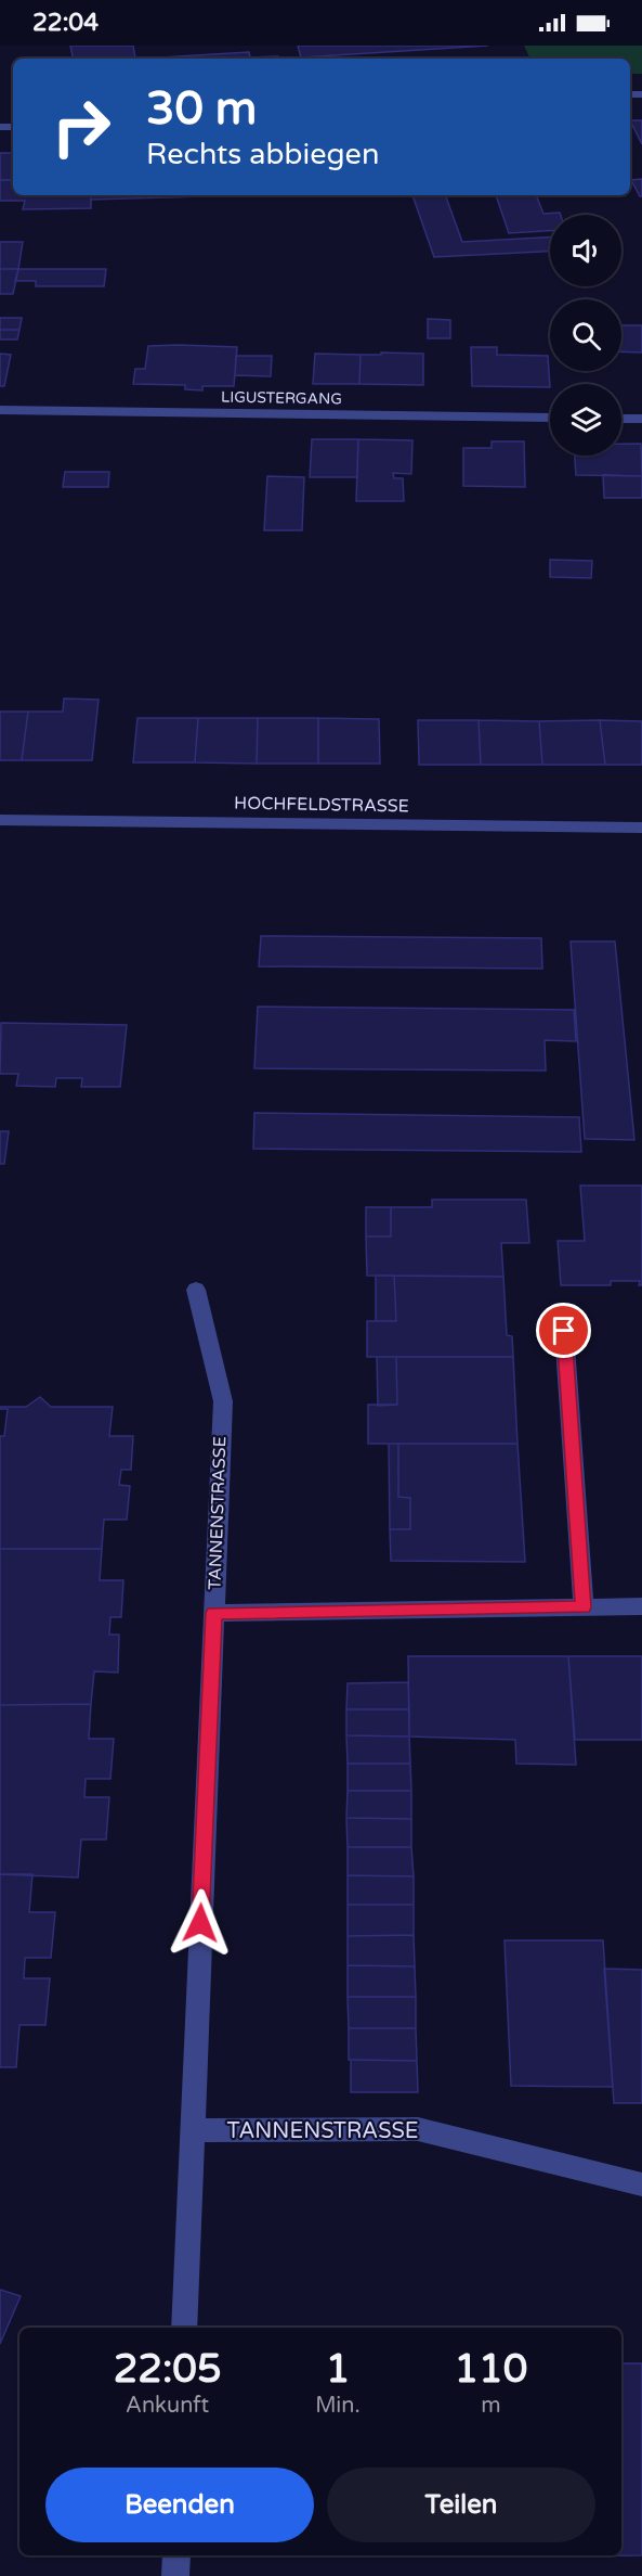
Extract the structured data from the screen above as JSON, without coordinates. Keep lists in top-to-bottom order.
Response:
{
  "streets": {
    "street": ["LIGUSTERGANG", "HOCHFELDSTRASSE", "TANNENSTRASSE"]
  },
  "page": {
    "status": "22:04",
    "turn": ["30 m", "Rechts abbiegen"],
    "eta": [
      "22:05",
      "Ankunft",
      "1",
      "Min.",
      "110",
      "m"
    ],
    "buttons": ["Beenden", "Teilen"]
  }
}
